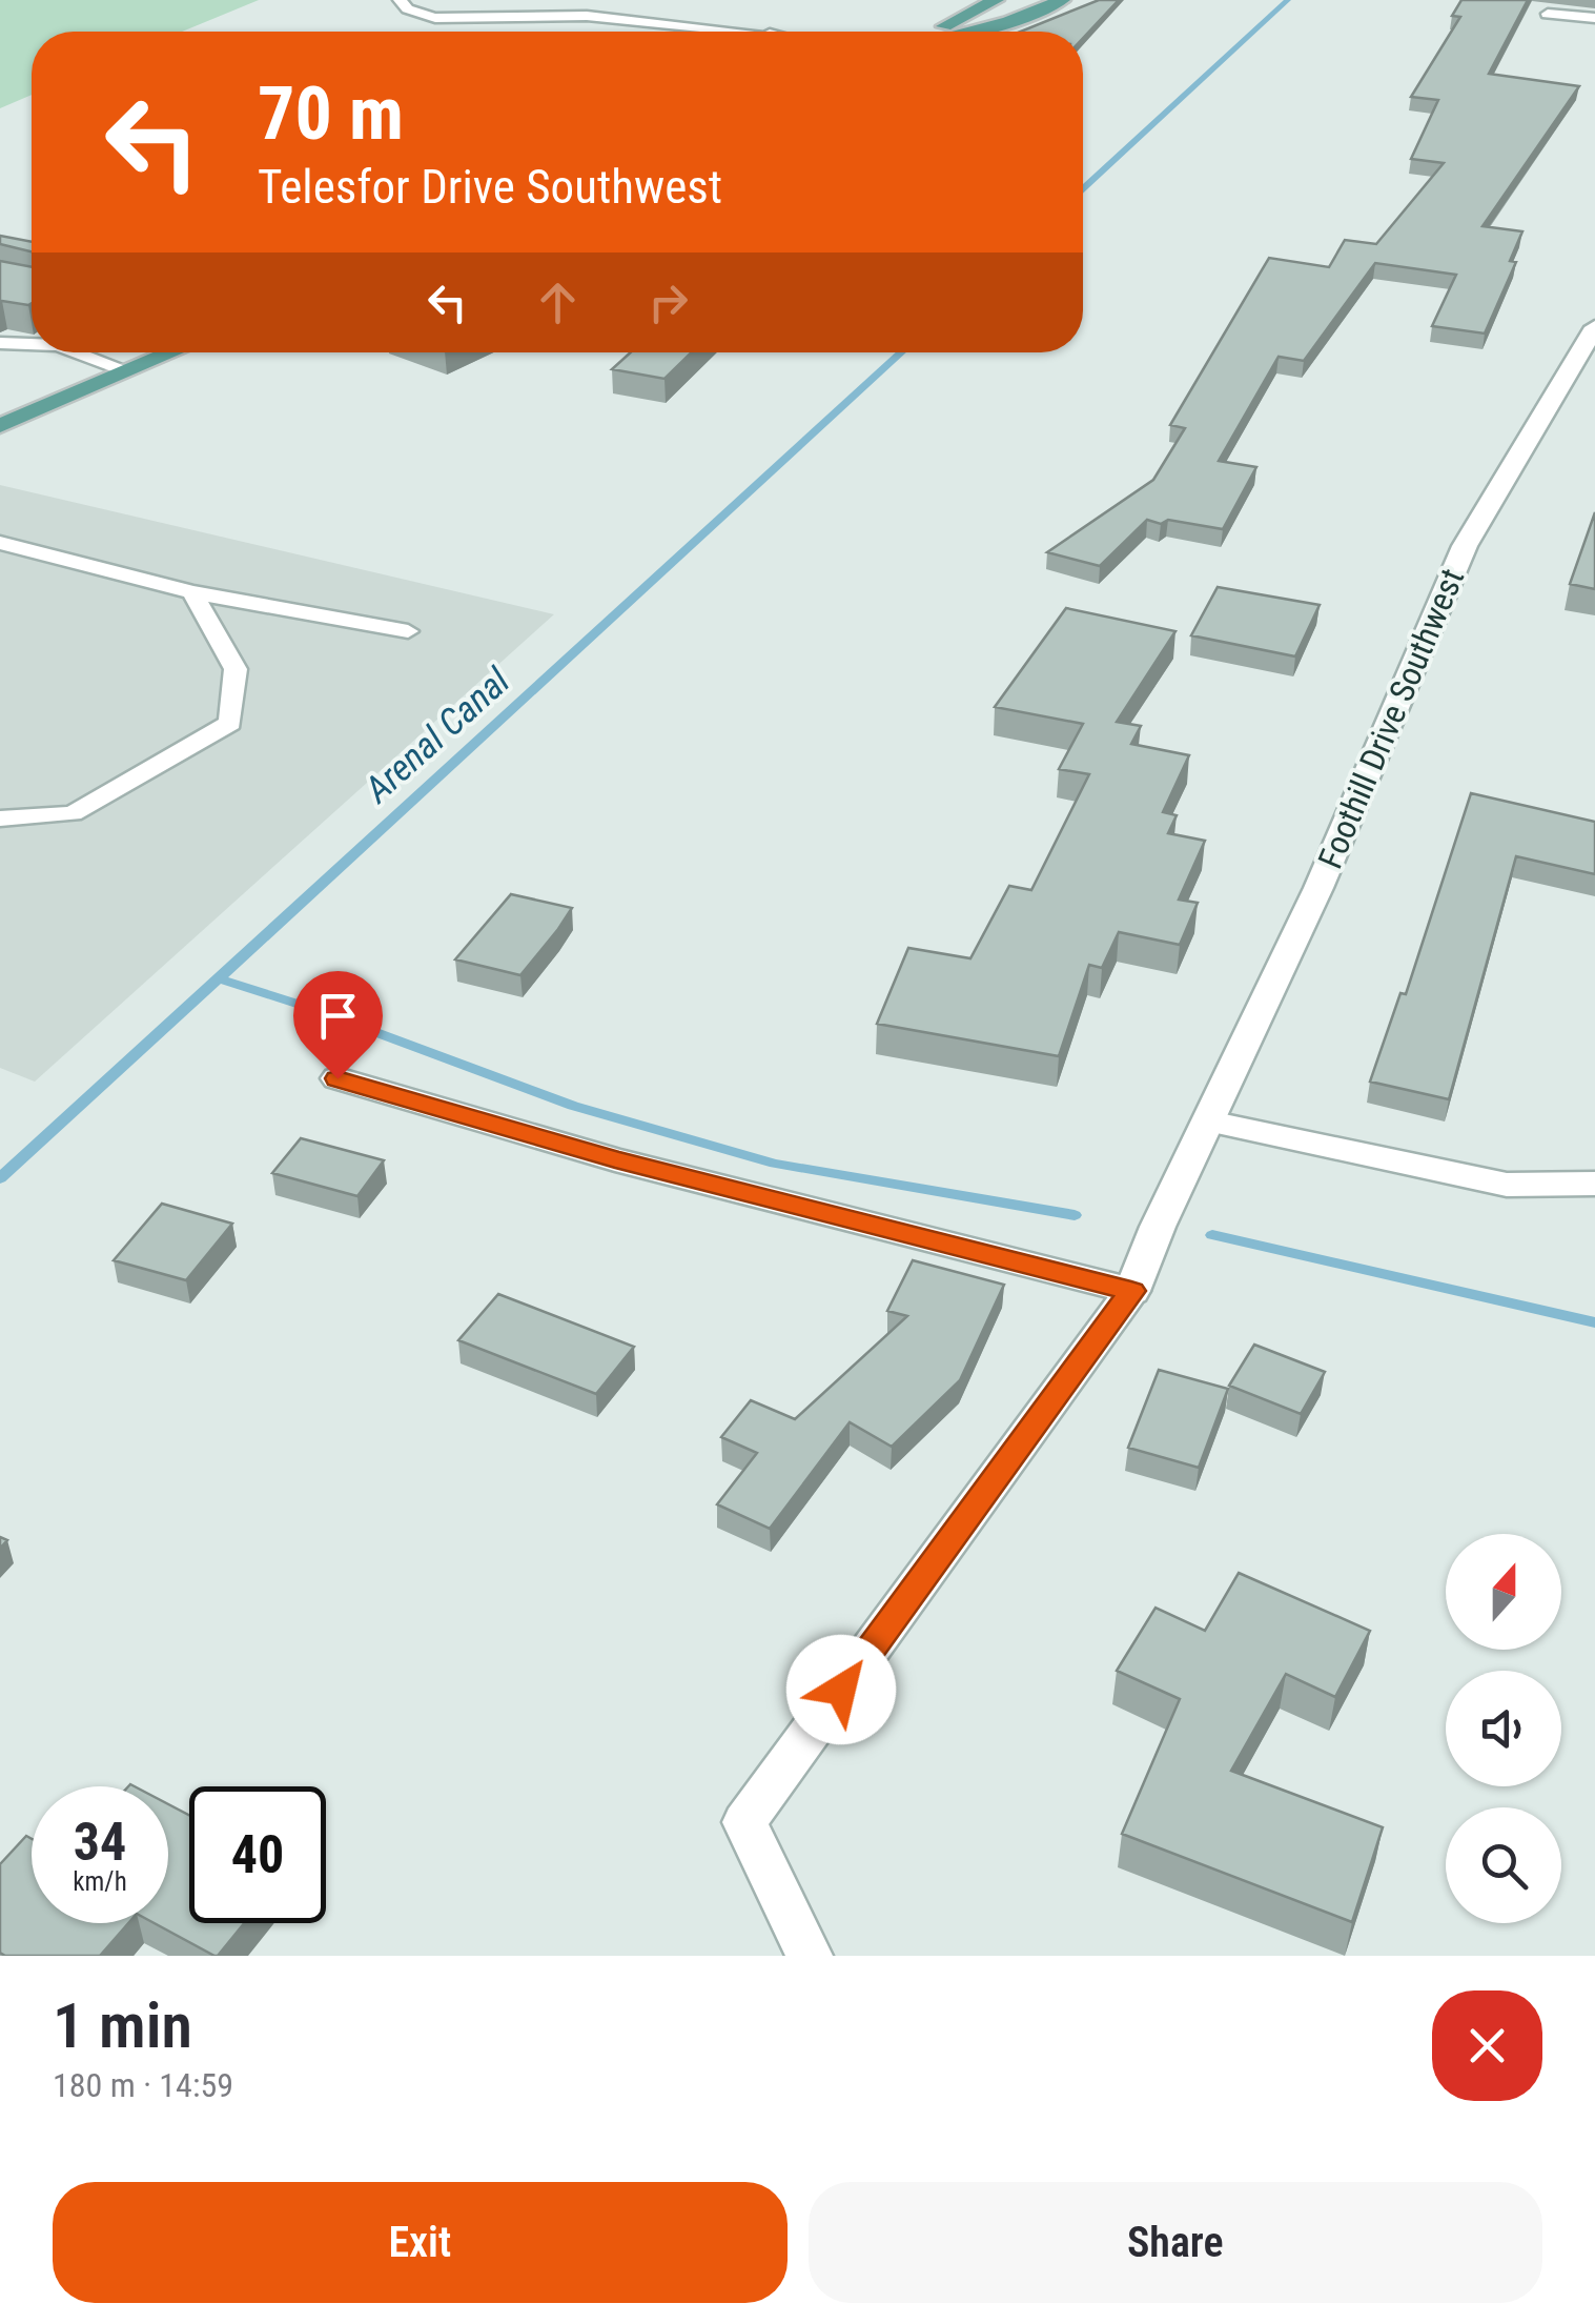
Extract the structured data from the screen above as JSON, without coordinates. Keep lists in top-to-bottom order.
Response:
{
  "streets": {
    "street": ["Foothill Drive Southwest"]
  },
  "water": ["Arenal Canal"],
  "north": "top",
  "page": {
    "turn": ["70 m", "Telesfor Drive Southwest"],
    "speed": "34 km/h",
    "limit": "40",
    "heading": ["1 min", "180 m · 14:59"],
    "buttons": ["Exit", "Share"]
  }
}
